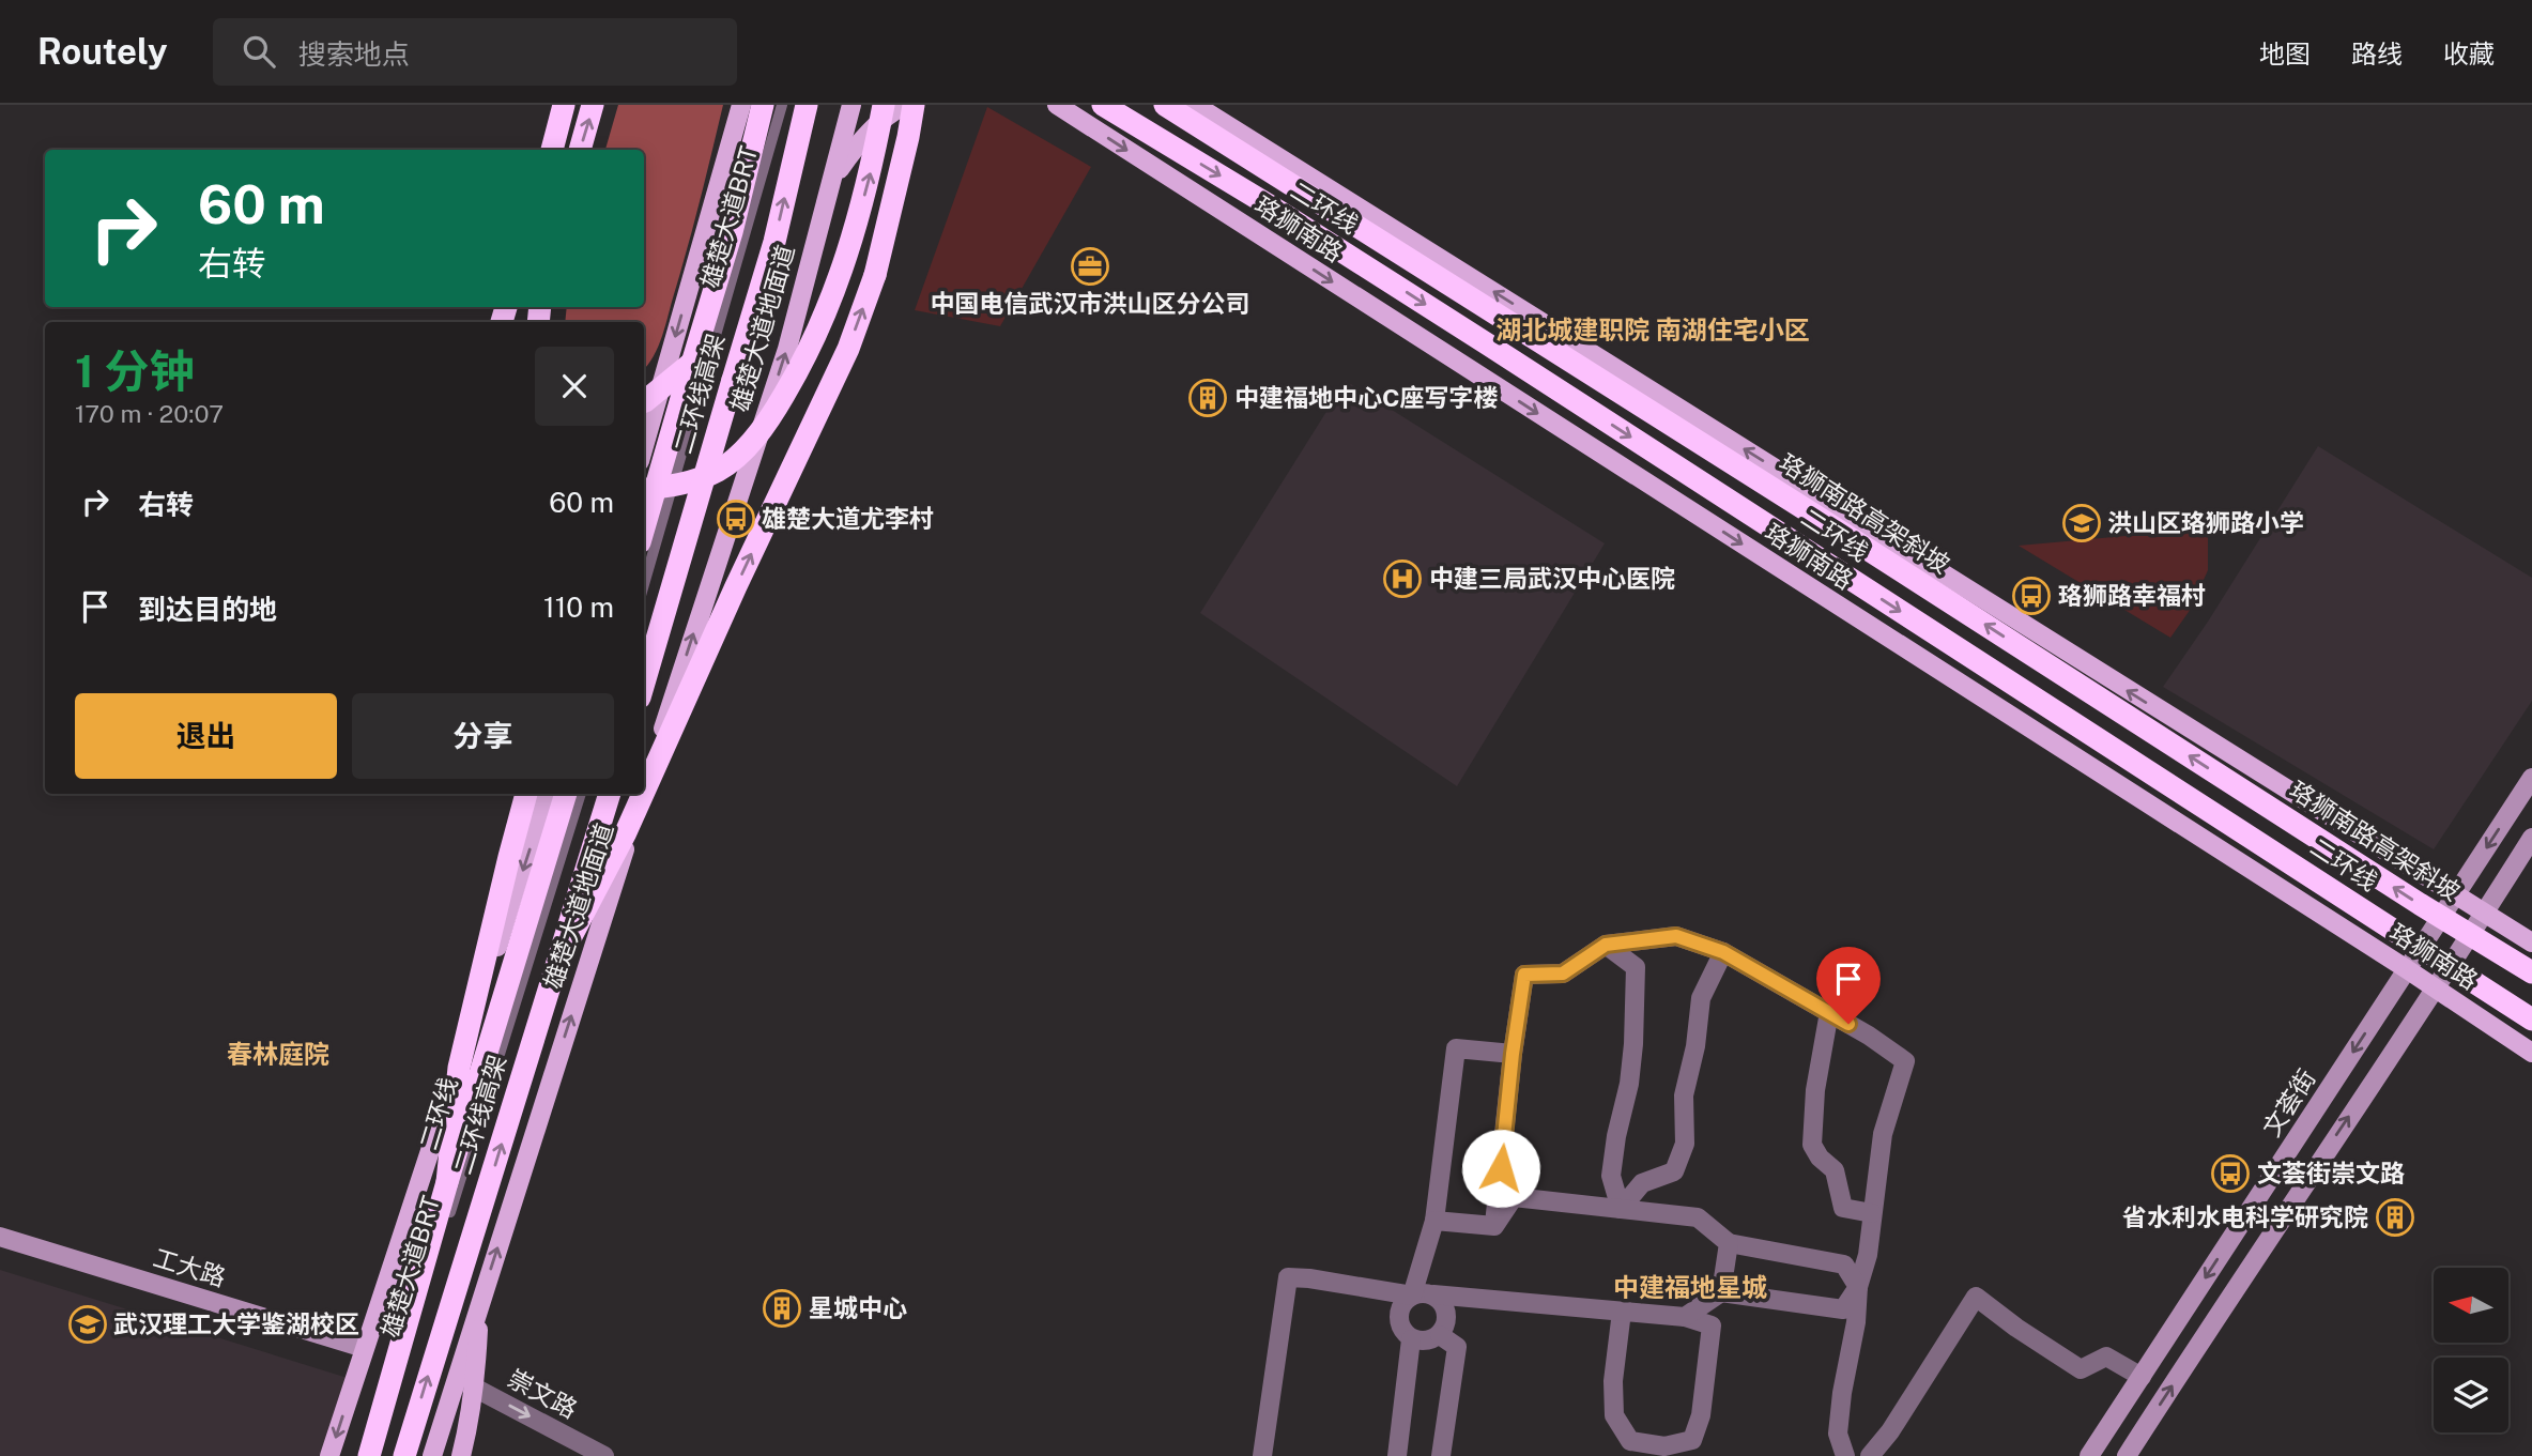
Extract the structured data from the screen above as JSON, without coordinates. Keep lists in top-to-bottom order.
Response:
{
  "streets": {
    "highway": ["二环线", "二环线高架", "珞狮南路高架斜坡"],
    "main road": [
      "珞狮南路",
      "雄楚大道地面道",
      "文荟街",
      "工大路"
    ],
    "street": ["崇文路"],
    "lane": ["雄楚大道BRT"]
  },
  "crossings": [
    ["二环线", "雄楚大道BRT"],
    ["珞狮南路", "文荟街"],
    ["雄楚大道地面道", "崇文路"]
  ],
  "one_way": ["二环线", "珞狮南路高架斜坡", "崇文路"],
  "districts": ["湖北城建职院 南湖住宅小区", "春林庭院", "中建福地星城"],
  "places": {
    "office": ["中国电信武汉市洪山区分公司"],
    "building": ["中建福地中心C座写字楼", "省水利水电科学研究院", "星城中心"],
    "bus stop": ["雄楚大道尤李村", "珞狮路幸福村", "文荟街崇文路"],
    "school or university": ["洪山区珞狮路小学", "武汉理工大学鉴湖校区"],
    "hospital": ["中建三局武汉中心医院"]
  },
  "north": "left",
  "page": {
    "header": "Routely",
    "search": "搜索地点",
    "nav": ["地图", "路线", "收藏"],
    "turn": ["60 m", "右转"],
    "heading": ["1 分钟", "170 m · 20:07"],
    "list": [
      {
        "name": "右转",
        "value": "60 m"
      },
      {
        "name": "到达目的地",
        "value": "110 m"
      }
    ],
    "buttons": ["退出", "分享"]
  }
}
